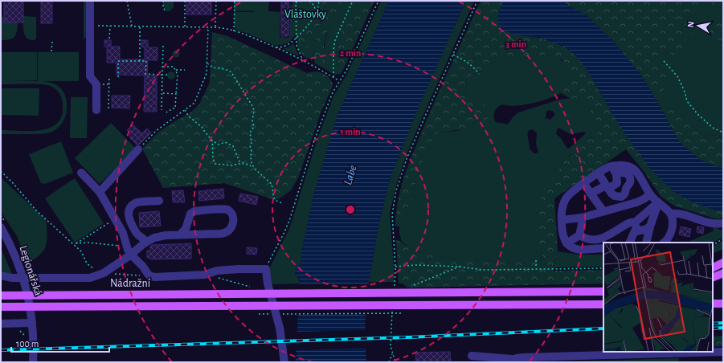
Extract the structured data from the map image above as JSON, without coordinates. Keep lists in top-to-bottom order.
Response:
{
  "streets": {
    "main road": ["Nádražní"],
    "street": ["Legionářská"]
  },
  "water": ["Labe"],
  "parks": ["Vlaštovky"],
  "scale_bar": "100 m",
  "north": "left",
  "rings": ["3 min", "2 min", "1 min"]
}
